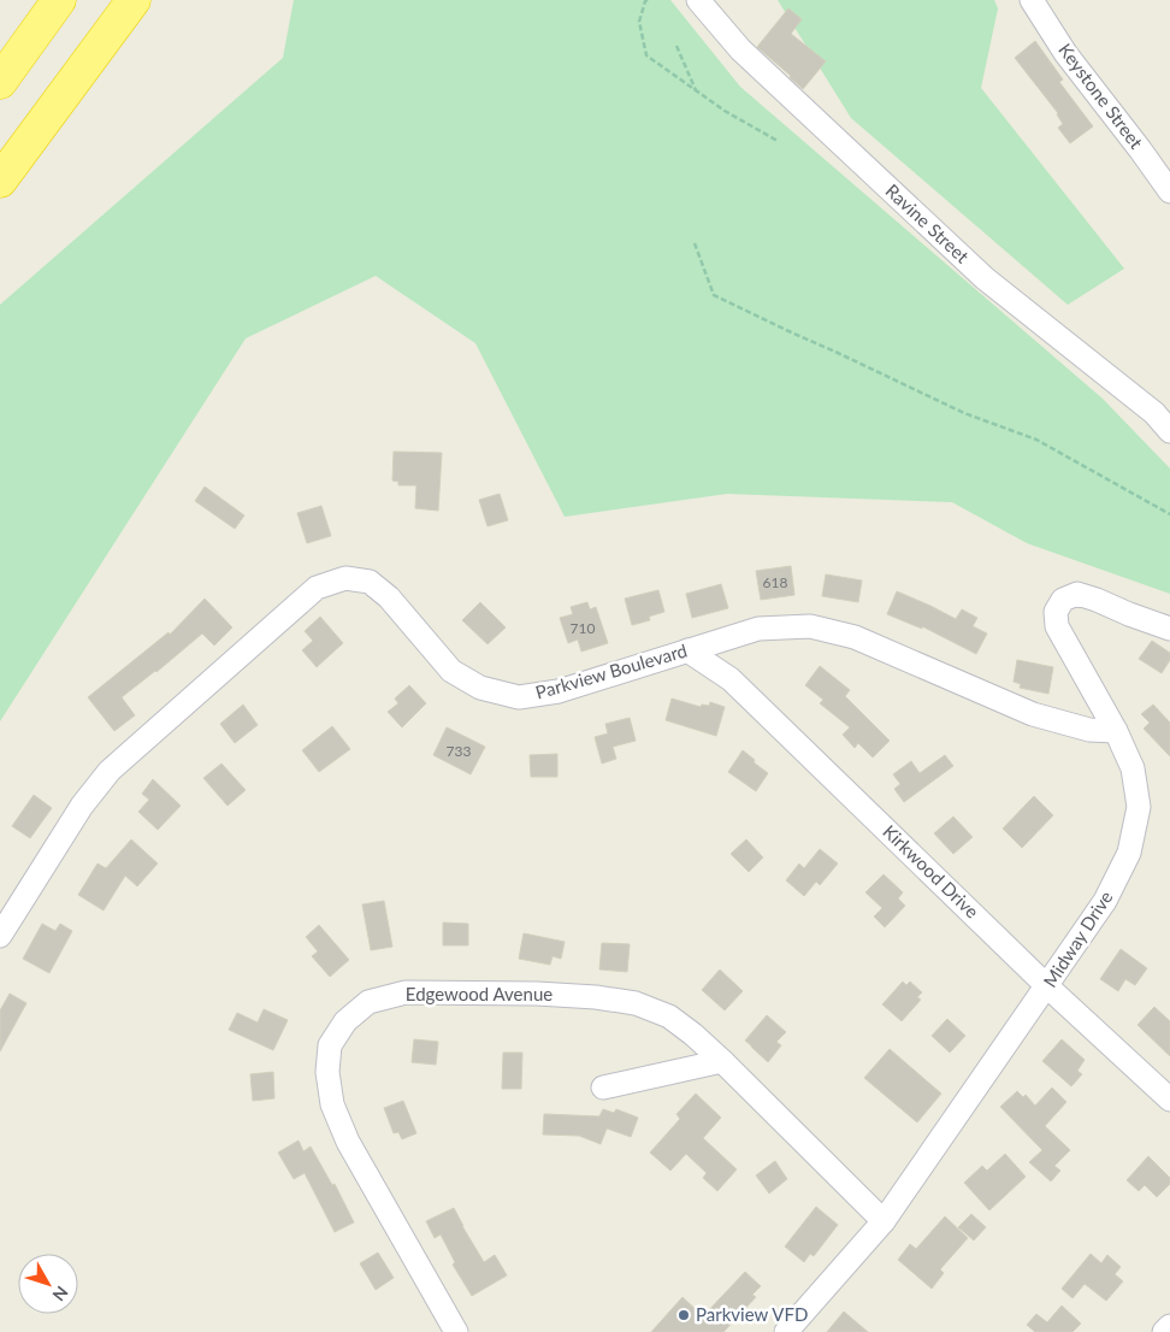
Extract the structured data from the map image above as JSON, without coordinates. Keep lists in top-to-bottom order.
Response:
{
  "streets": {
    "street": [
      "Keystone Street",
      "Ravine Street",
      "Parkview Boulevard",
      "Kirkwood Drive",
      "Midway Drive",
      "Edgewood Avenue"
    ]
  },
  "crossings": [
    ["Parkview Boulevard", "Kirkwood Drive"],
    ["Parkview Boulevard", "Midway Drive"],
    ["Kirkwood Drive", "Midway Drive"],
    ["Midway Drive", "Edgewood Avenue"]
  ],
  "places": ["Parkview VFD"],
  "house_numbers": ["618", "710", "733"],
  "north": "bottom right"
}
